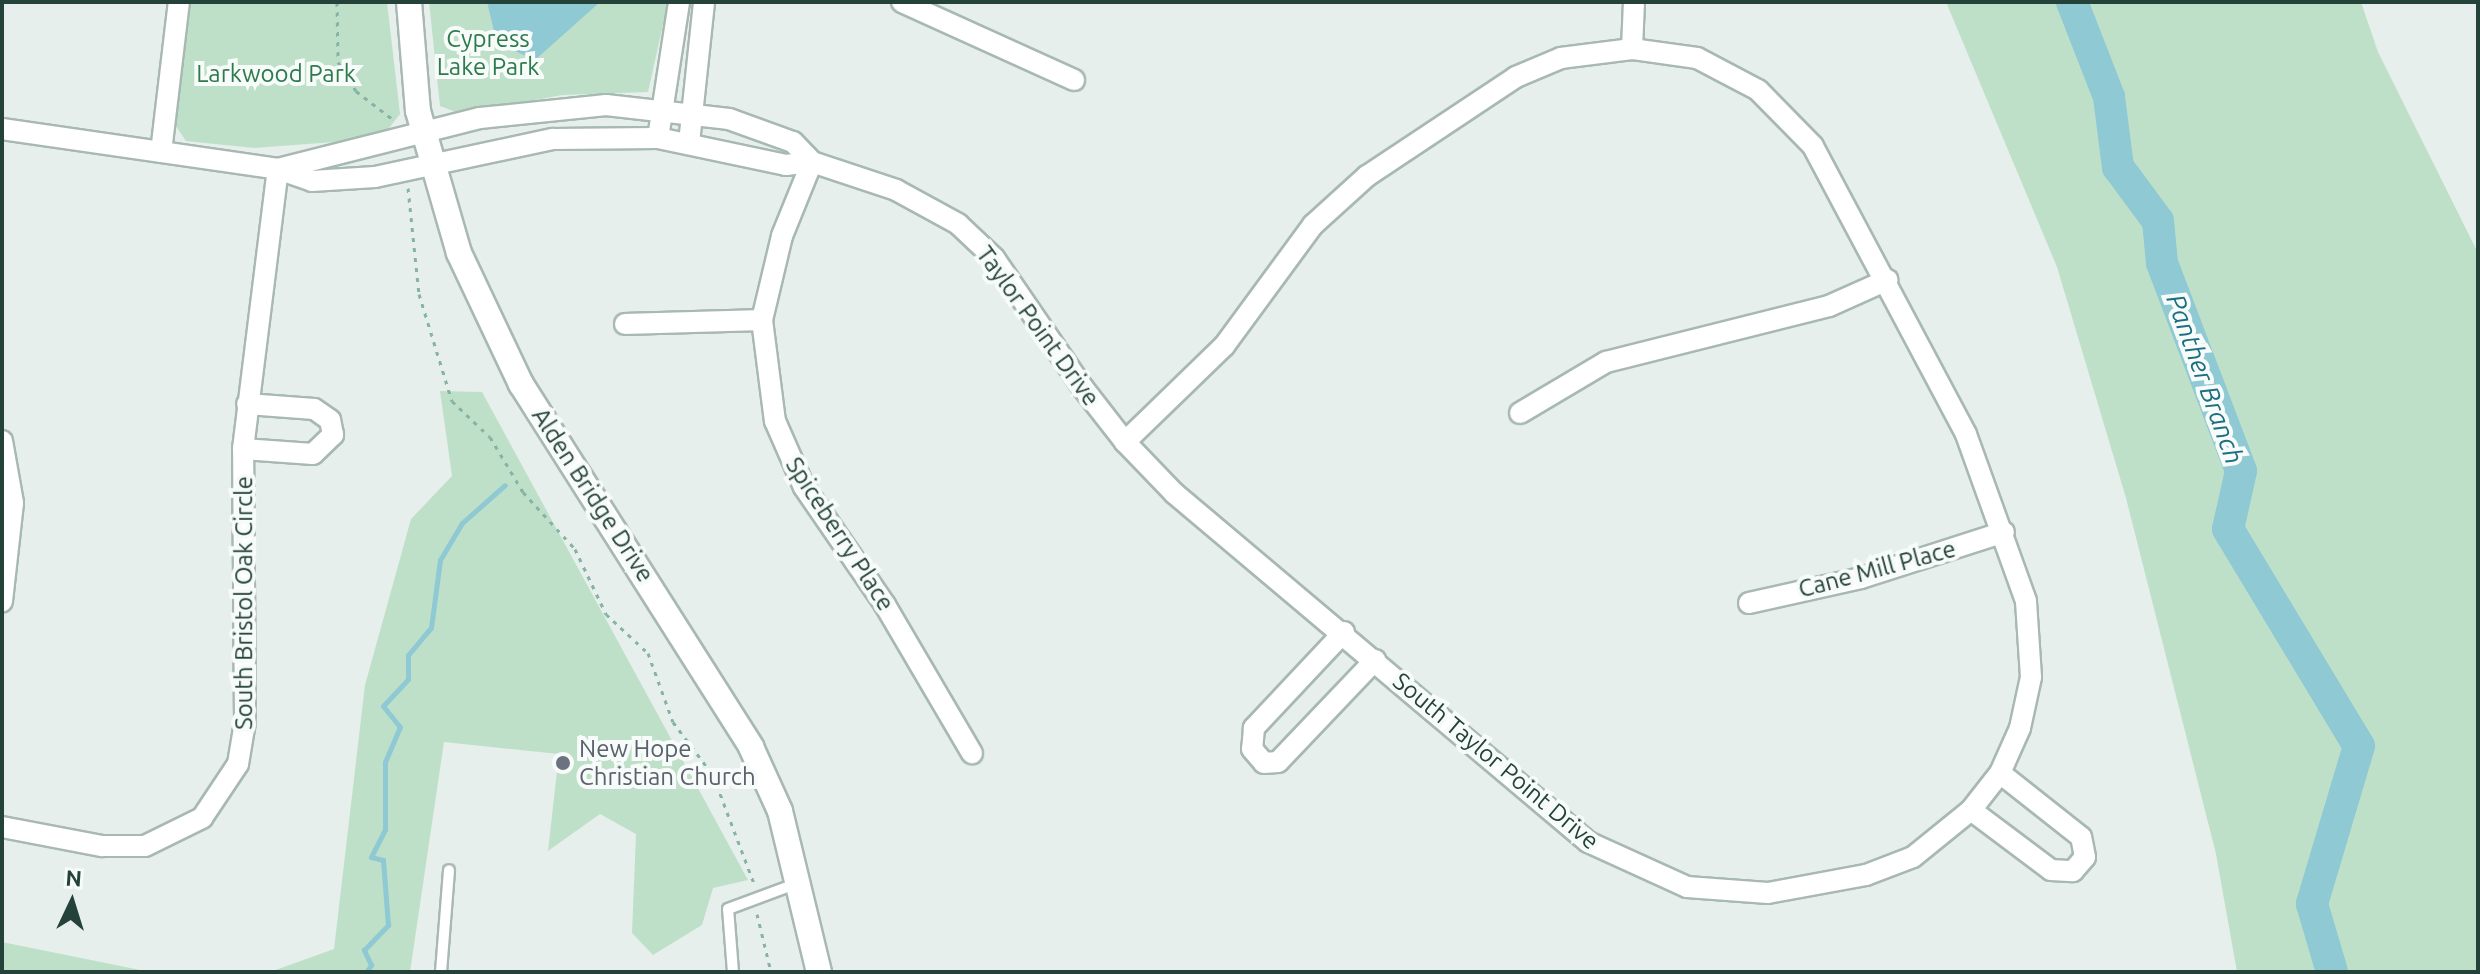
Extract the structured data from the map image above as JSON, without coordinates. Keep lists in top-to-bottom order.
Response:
{
  "streets": {
    "street": [
      "Taylor Point Drive",
      "Alden Bridge Drive",
      "Spiceberry Place",
      "Cane Mill Place",
      "South Bristol Oak Circle",
      "South Taylor Point Drive"
    ]
  },
  "crossings": [
    ["Taylor Point Drive", "Alden Bridge Drive"],
    ["Taylor Point Drive", "Spiceberry Place"],
    ["Taylor Point Drive", "South Bristol Oak Circle"],
    ["Taylor Point Drive", "South Taylor Point Drive"],
    ["Cane Mill Place", "South Taylor Point Drive"]
  ],
  "water": ["Panther Branch"],
  "parks": ["Cypress Lake Park", "Larkwood Park"],
  "places": ["New Hope Christian Church"],
  "north": "top"
}
